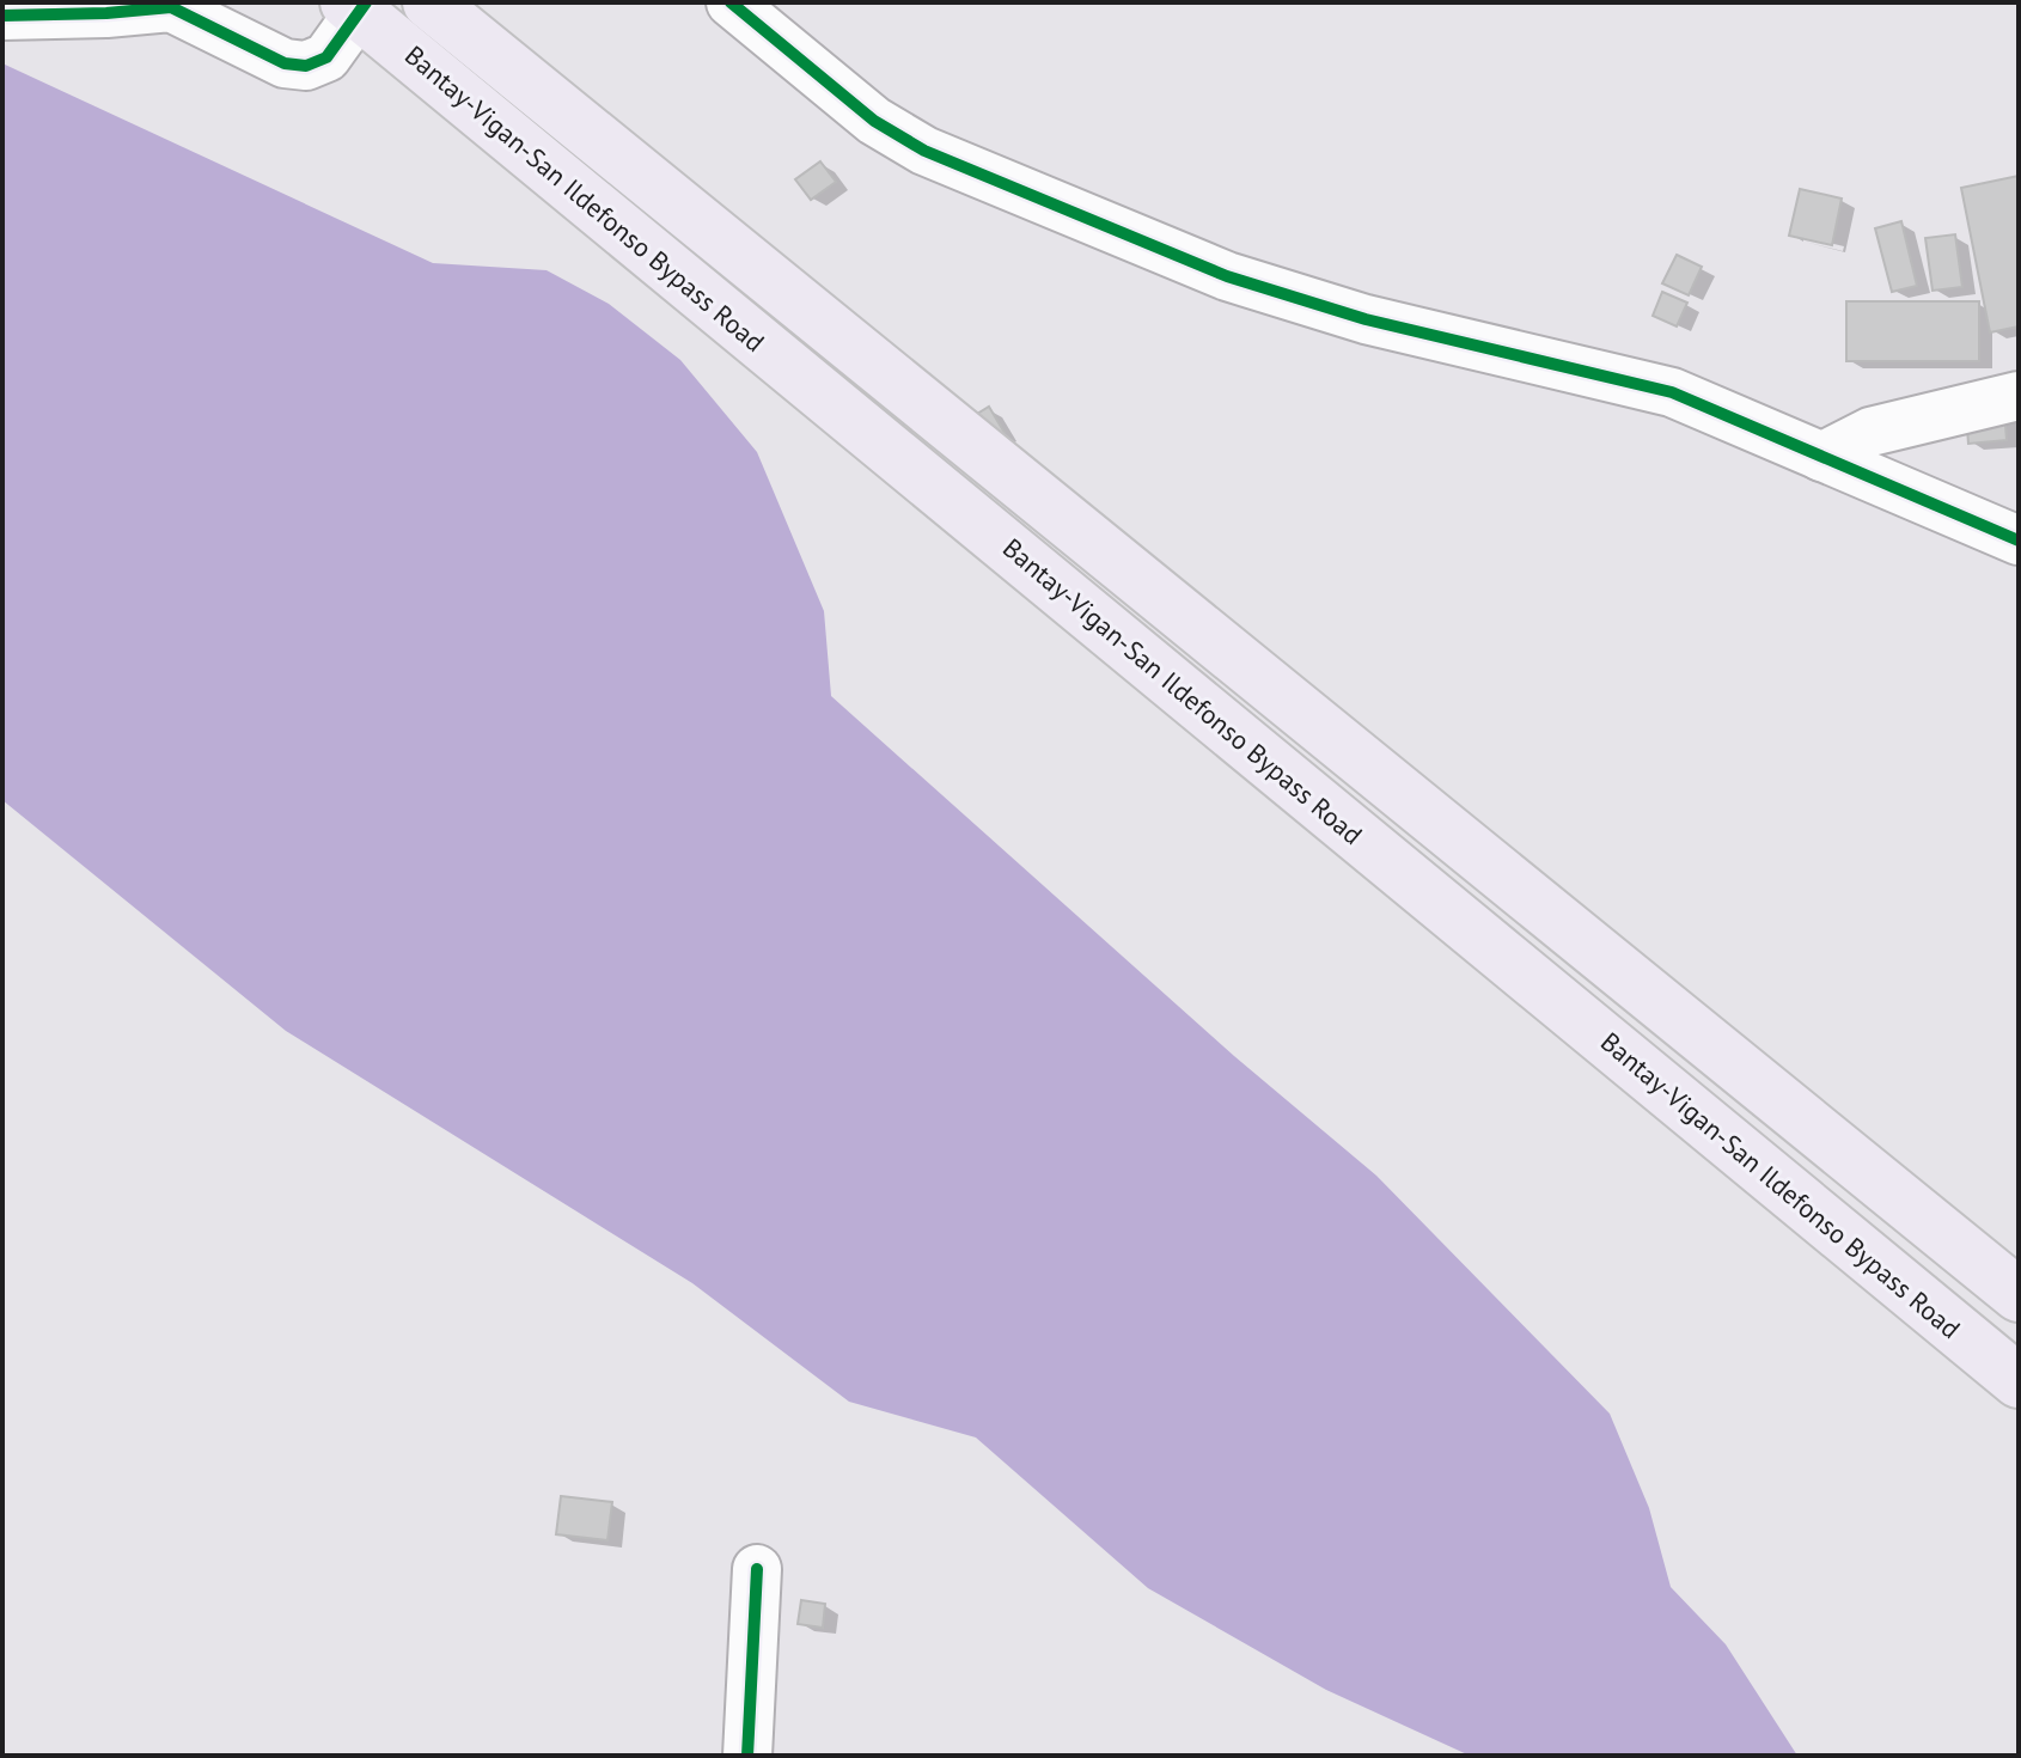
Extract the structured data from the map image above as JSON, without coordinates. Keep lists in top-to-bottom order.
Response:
{
  "streets": {
    "main road": ["Bantay-Vigan-San Ildefonso Bypass Road"]
  }
}
